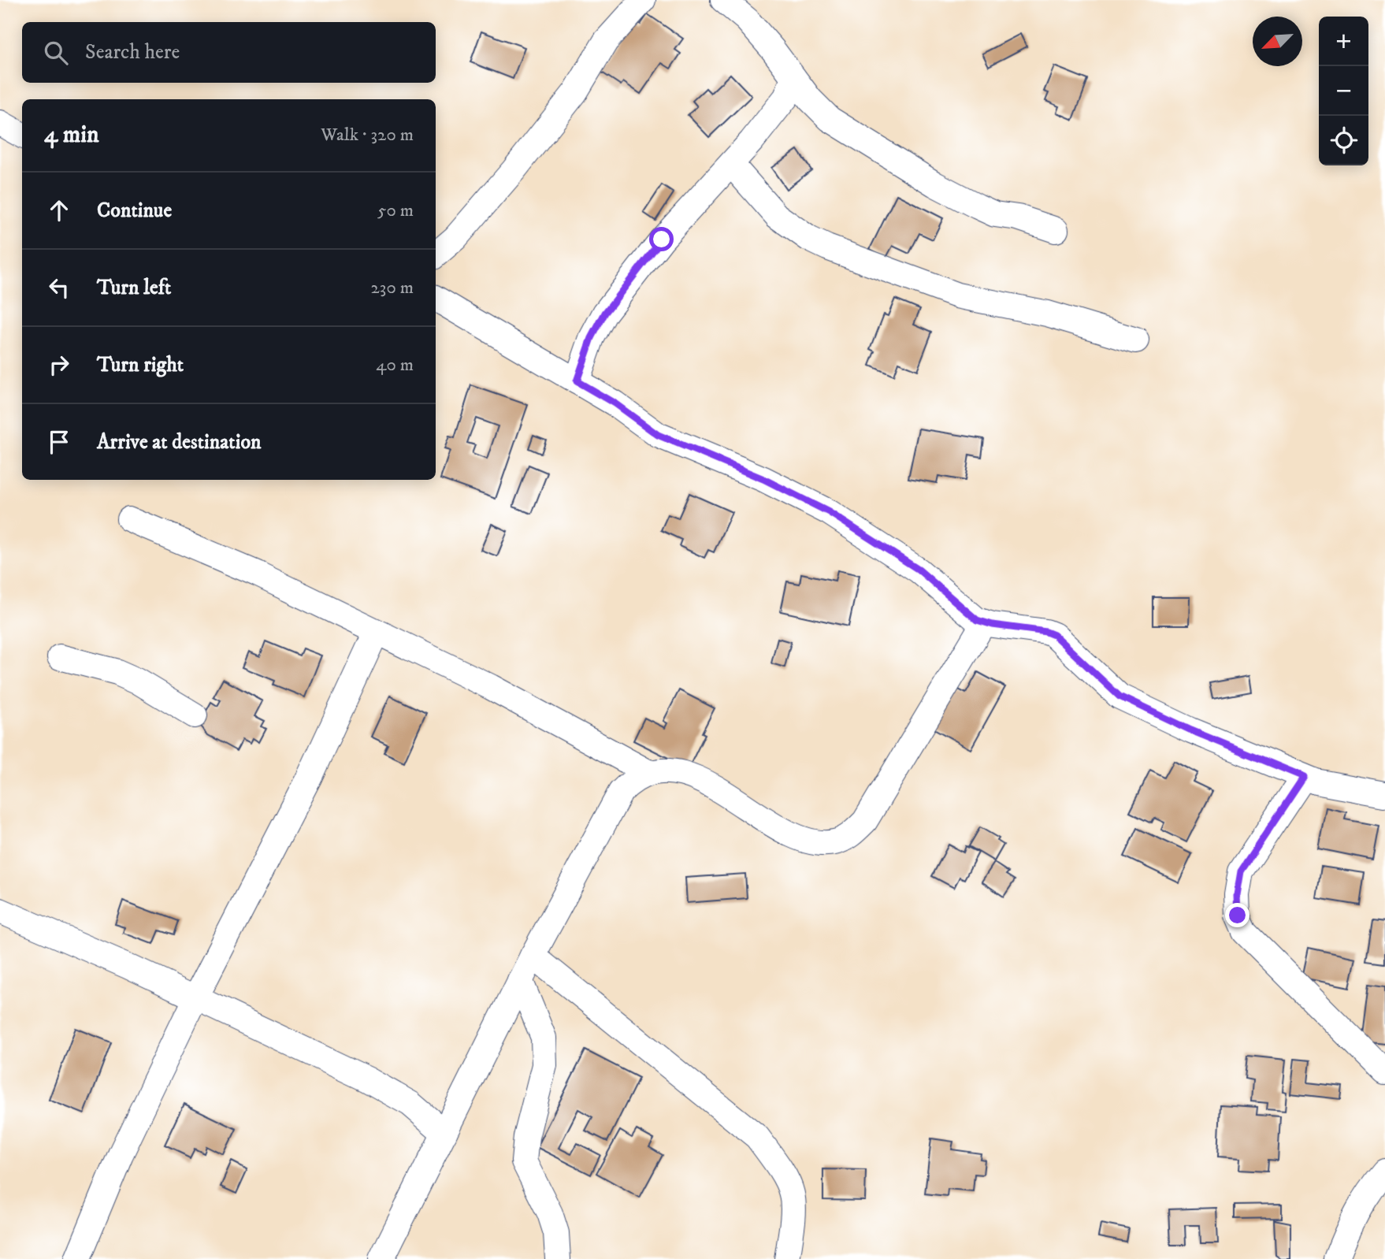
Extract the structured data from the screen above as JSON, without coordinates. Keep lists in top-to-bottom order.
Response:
{
  "north": "bottom left",
  "page": {
    "map_buttons": ["+", "−"],
    "search": "Search here",
    "heading": ["4 min", "Walk · 320 m"],
    "list": [
      ["Continue", "50 m"],
      ["Turn left", "230 m"],
      ["Turn right", "40 m"],
      "Arrive at destination"
    ]
  }
}
